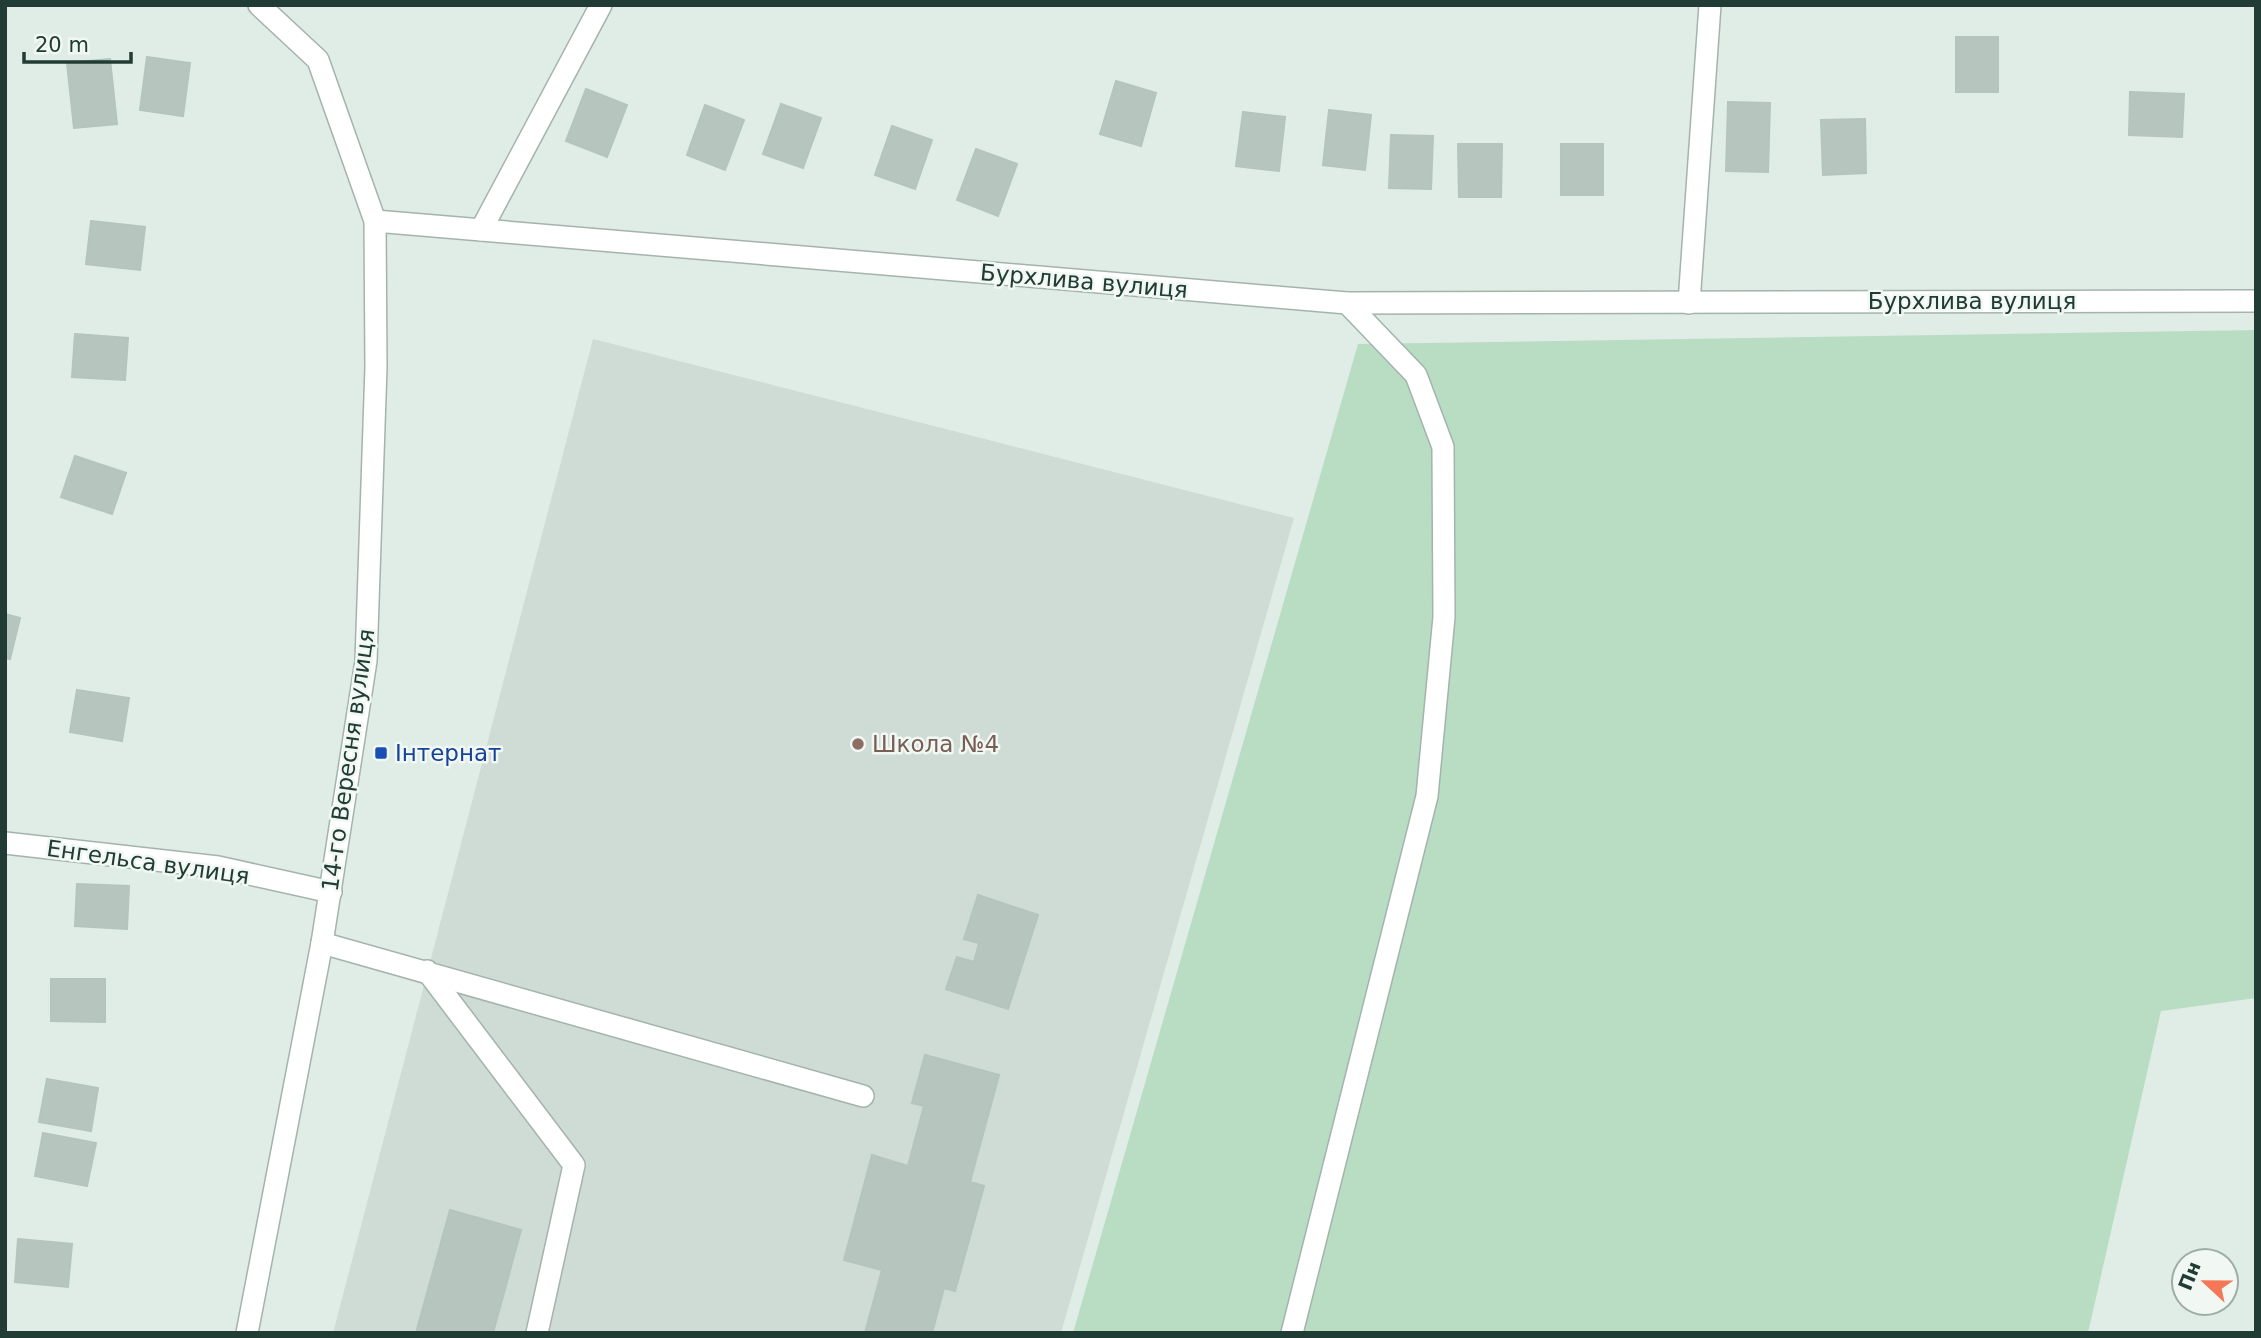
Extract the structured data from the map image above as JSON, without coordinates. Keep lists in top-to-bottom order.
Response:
{
  "streets": {
    "street": ["Бурхлива вулиця", "14-го Вересня вулиця", "Енгельса вулиця"]
  },
  "crossings": [
    ["Бурхлива вулиця", "14-го Вересня вулиця"],
    ["14-го Вересня вулиця", "Енгельса вулиця"]
  ],
  "places": {
    "other": ["Школа №4"],
    "transit": ["Інтернат"]
  },
  "scale_bar": "20 m",
  "north": "left"
}
